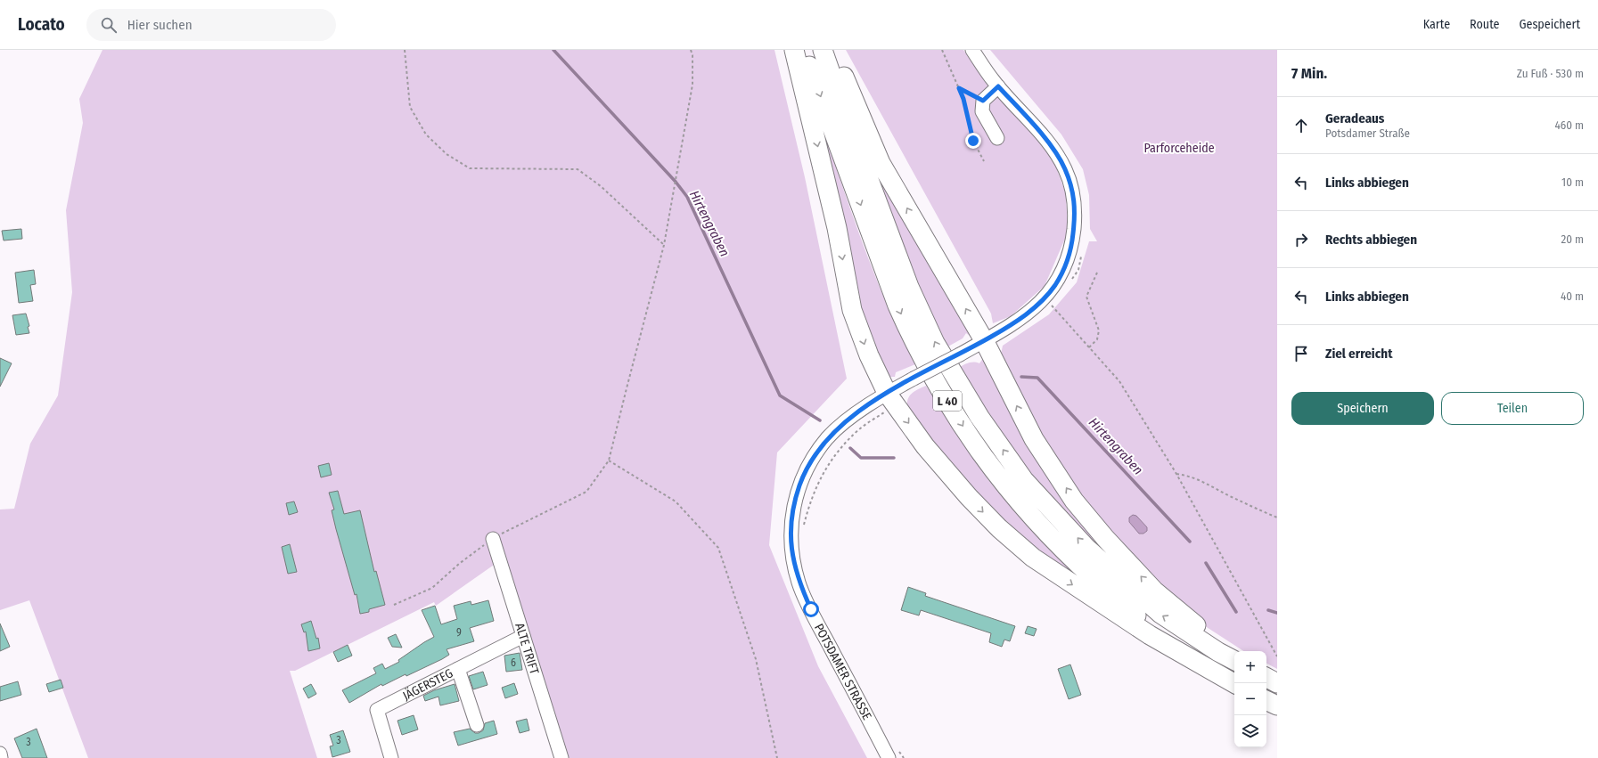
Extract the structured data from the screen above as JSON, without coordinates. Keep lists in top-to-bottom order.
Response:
{
  "streets": {
    "highway": ["L 40"],
    "street": ["ALTE TRIFT", "POTSDAMER STRASSE", "JÄGERSTEG"]
  },
  "crossings": [
    ["ALTE TRIFT", "JÄGERSTEG"]
  ],
  "water": ["Hirtengraben"],
  "parks": ["Parforceheide"],
  "house_numbers": [
    "9",
    "6",
    "3",
    "3"
  ],
  "page": {
    "header": "Locato",
    "search": "Hier suchen",
    "nav": ["Karte", "Route", "Gespeichert"],
    "heading": ["7 Min.", "Zu Fuß · 530 m"],
    "list": [
      ["Geradeaus", "Potsdamer Straße", "460 m"],
      ["Links abbiegen", "10 m"],
      ["Rechts abbiegen", "20 m"],
      ["Links abbiegen", "40 m"],
      "Ziel erreicht"
    ],
    "buttons": ["Speichern", "Teilen"],
    "map_buttons": ["+", "−"]
  }
}
